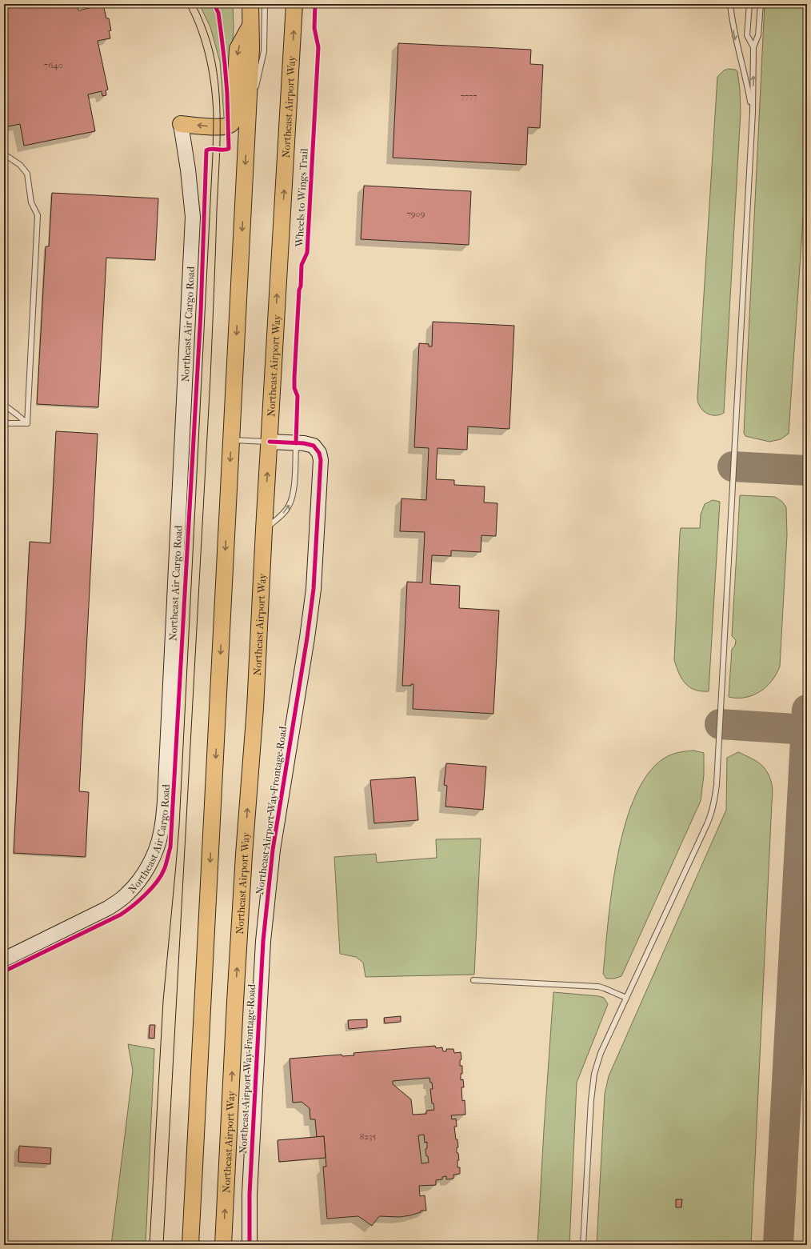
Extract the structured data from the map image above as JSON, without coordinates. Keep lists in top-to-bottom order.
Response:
{
  "streets": {
    "main road": ["Northeast Airport Way"],
    "street": ["Northeast Air Cargo Road", "Northeast Airport Way Frontage Road"],
    "cycle path": ["Wheels to Wings Trail"]
  },
  "crossings": [
    ["Northeast Airport Way", "Northeast Airport Way Frontage Road"]
  ],
  "house_numbers": [
    "7640",
    "7777",
    "7909",
    "8235"
  ]
}
